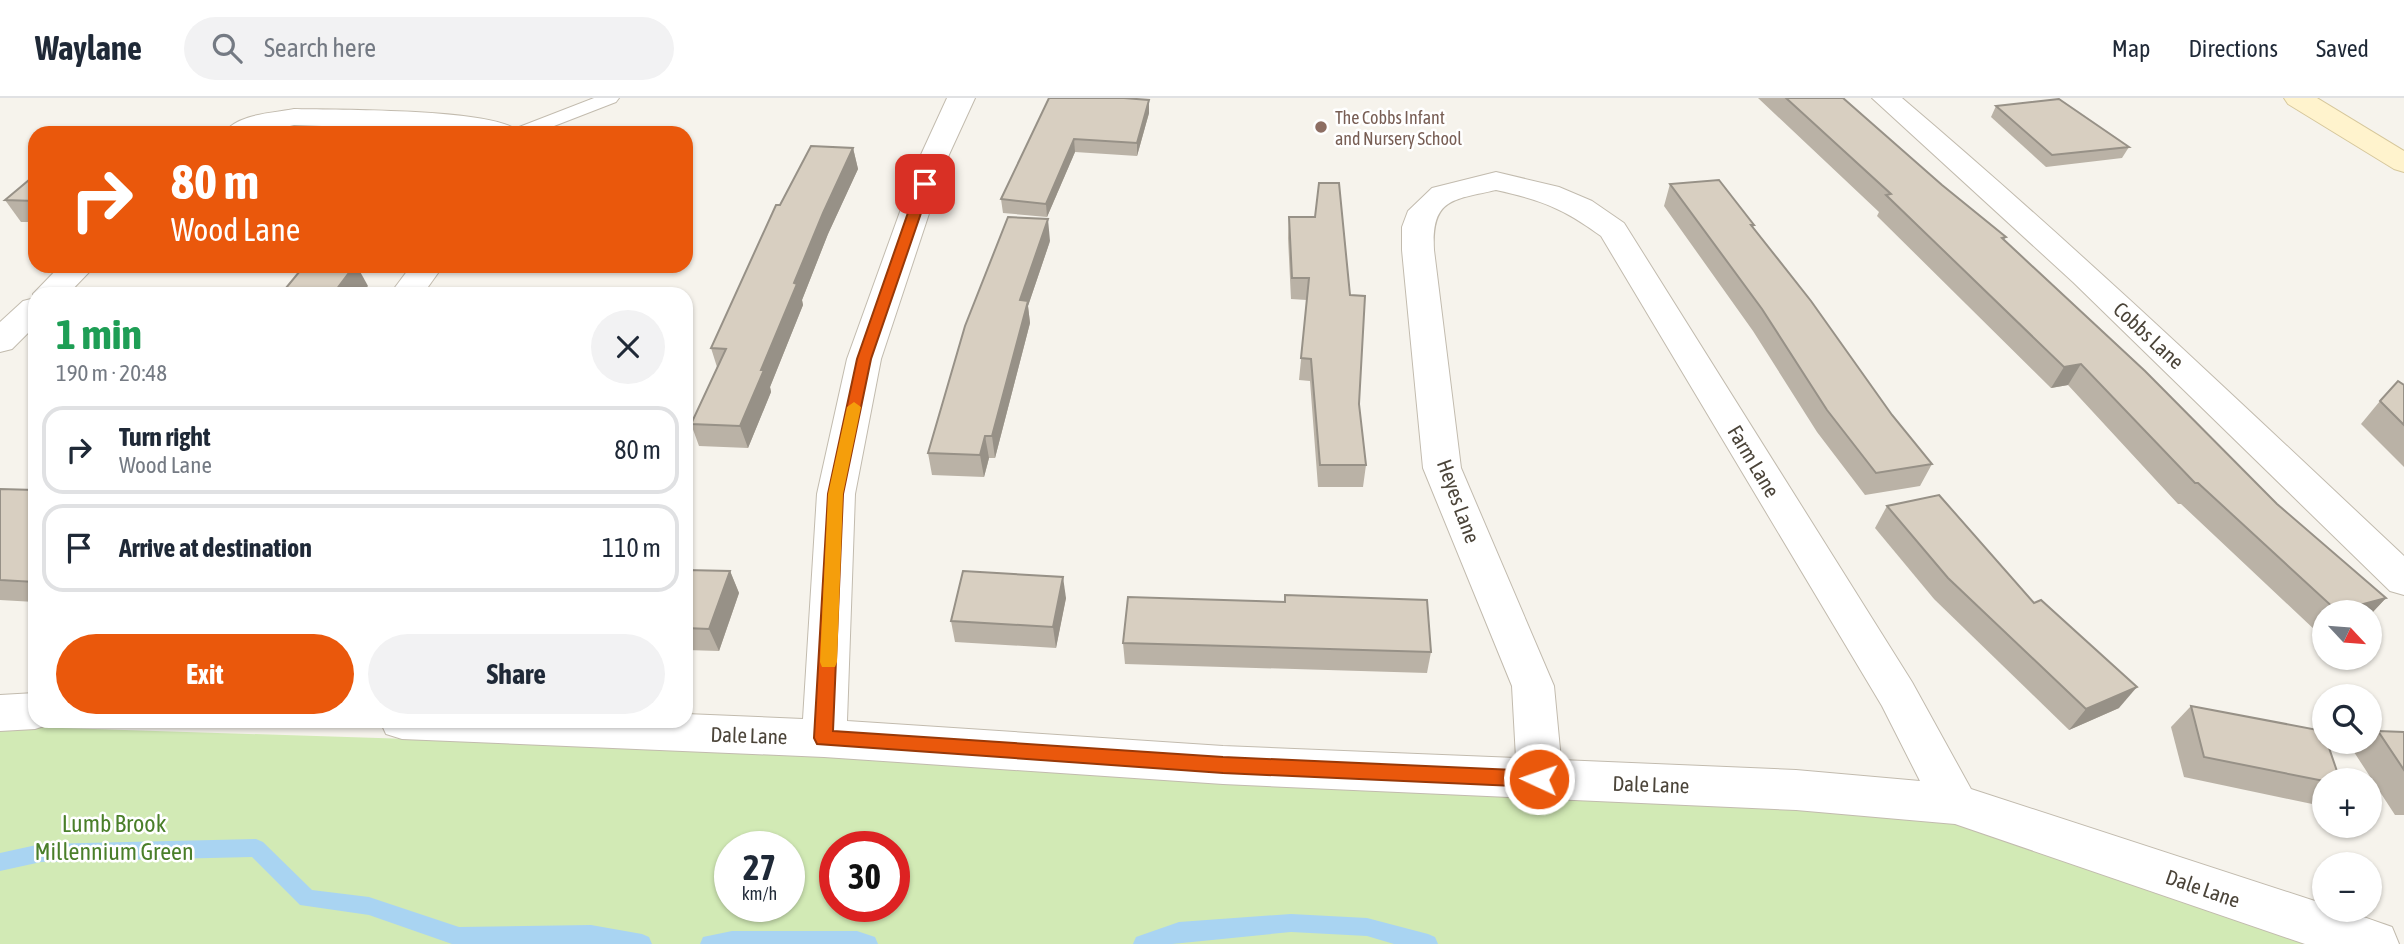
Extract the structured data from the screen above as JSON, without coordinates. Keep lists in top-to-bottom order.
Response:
{
  "streets": {
    "street": [
      "Cobbs Lane",
      "Farm Lane",
      "Heyes Lane",
      "Dale Lane"
    ]
  },
  "crossings": [
    ["Farm Lane", "Heyes Lane"],
    ["Farm Lane", "Dale Lane"],
    ["Heyes Lane", "Dale Lane"]
  ],
  "parks": ["Lumb Brook Millennium Green"],
  "places": ["The Cobbs Infant and Nursery School"],
  "north": "bottom right",
  "page": {
    "header": "Waylane",
    "search": "Search here",
    "nav": ["Map", "Directions", "Saved"],
    "turn": ["80 m", "Wood Lane"],
    "heading": ["1 min", "190 m · 20:48"],
    "list": [
      {
        "name": "Turn right",
        "note": "Wood Lane",
        "value": "80 m"
      },
      {
        "name": "Arrive at destination",
        "value": "110 m"
      }
    ],
    "map_buttons": ["+", "−"],
    "buttons": ["Exit", "Share"],
    "speed": "27 km/h",
    "limit": "30"
  }
}
